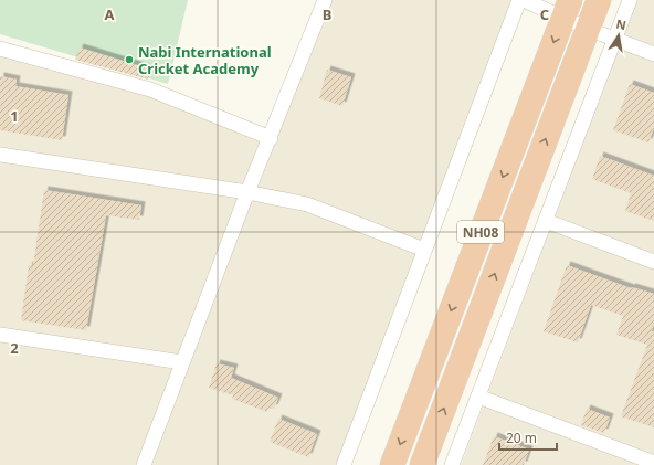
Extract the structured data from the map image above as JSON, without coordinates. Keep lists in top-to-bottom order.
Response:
{
  "streets": {
    "highway": ["NH08"]
  },
  "places": ["Nabi International Cricket Academy"],
  "scale_bar": "20 m",
  "north": "top",
  "grid": {
    "columns": ["A", "B", "C"],
    "rows": ["1", "2"]
  }
}
